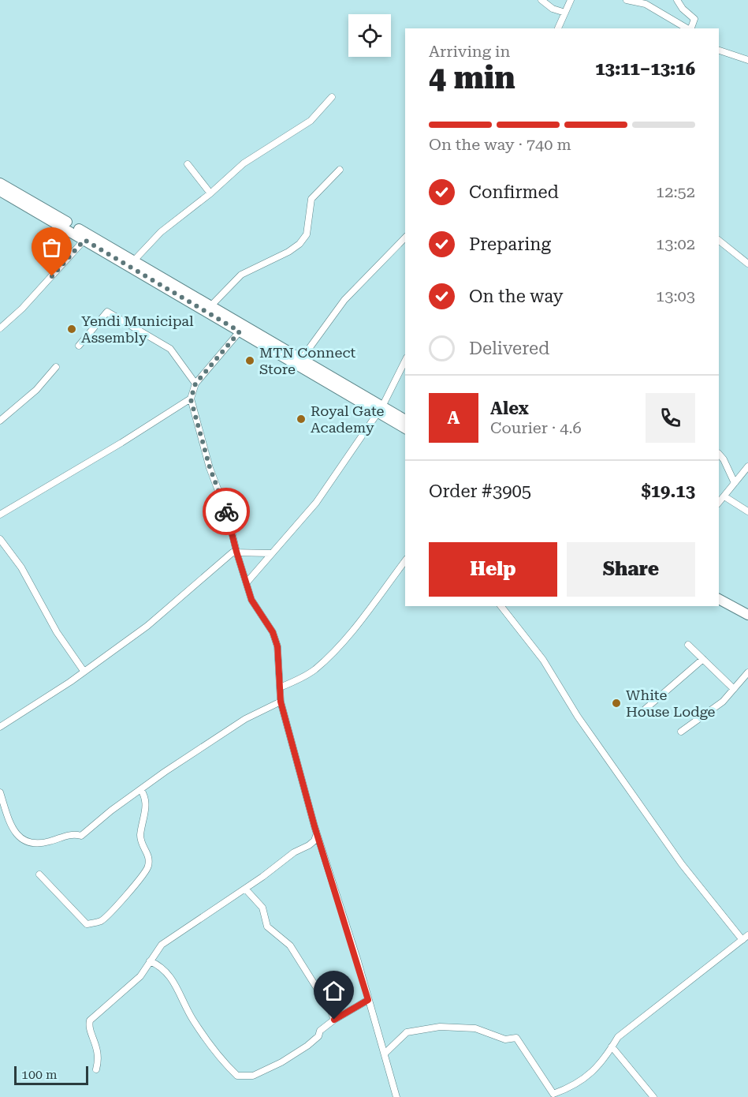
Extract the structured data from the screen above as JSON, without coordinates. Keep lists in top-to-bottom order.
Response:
{
  "places": [
    "Yendi Municipal Assembly",
    "MTN Connect Store",
    "Royal Gate Academy",
    "White House Lodge"
  ],
  "scale_bar": "100 m",
  "page": {
    "heading": ["4 min", "Arriving in", "13:11–13:16"],
    "panel": [
      "Alex",
      "Courier · 4.6",
      "Order #3905",
      "$19.13"
    ],
    "bar": "On the way · 740 m",
    "list": [
      ["Confirmed", "12:52"],
      ["Preparing", "13:02"],
      ["On the way", "13:03"],
      "Delivered"
    ],
    "round": "A",
    "buttons": ["Help", "Share"],
    "scale": "100 m"
  }
}
